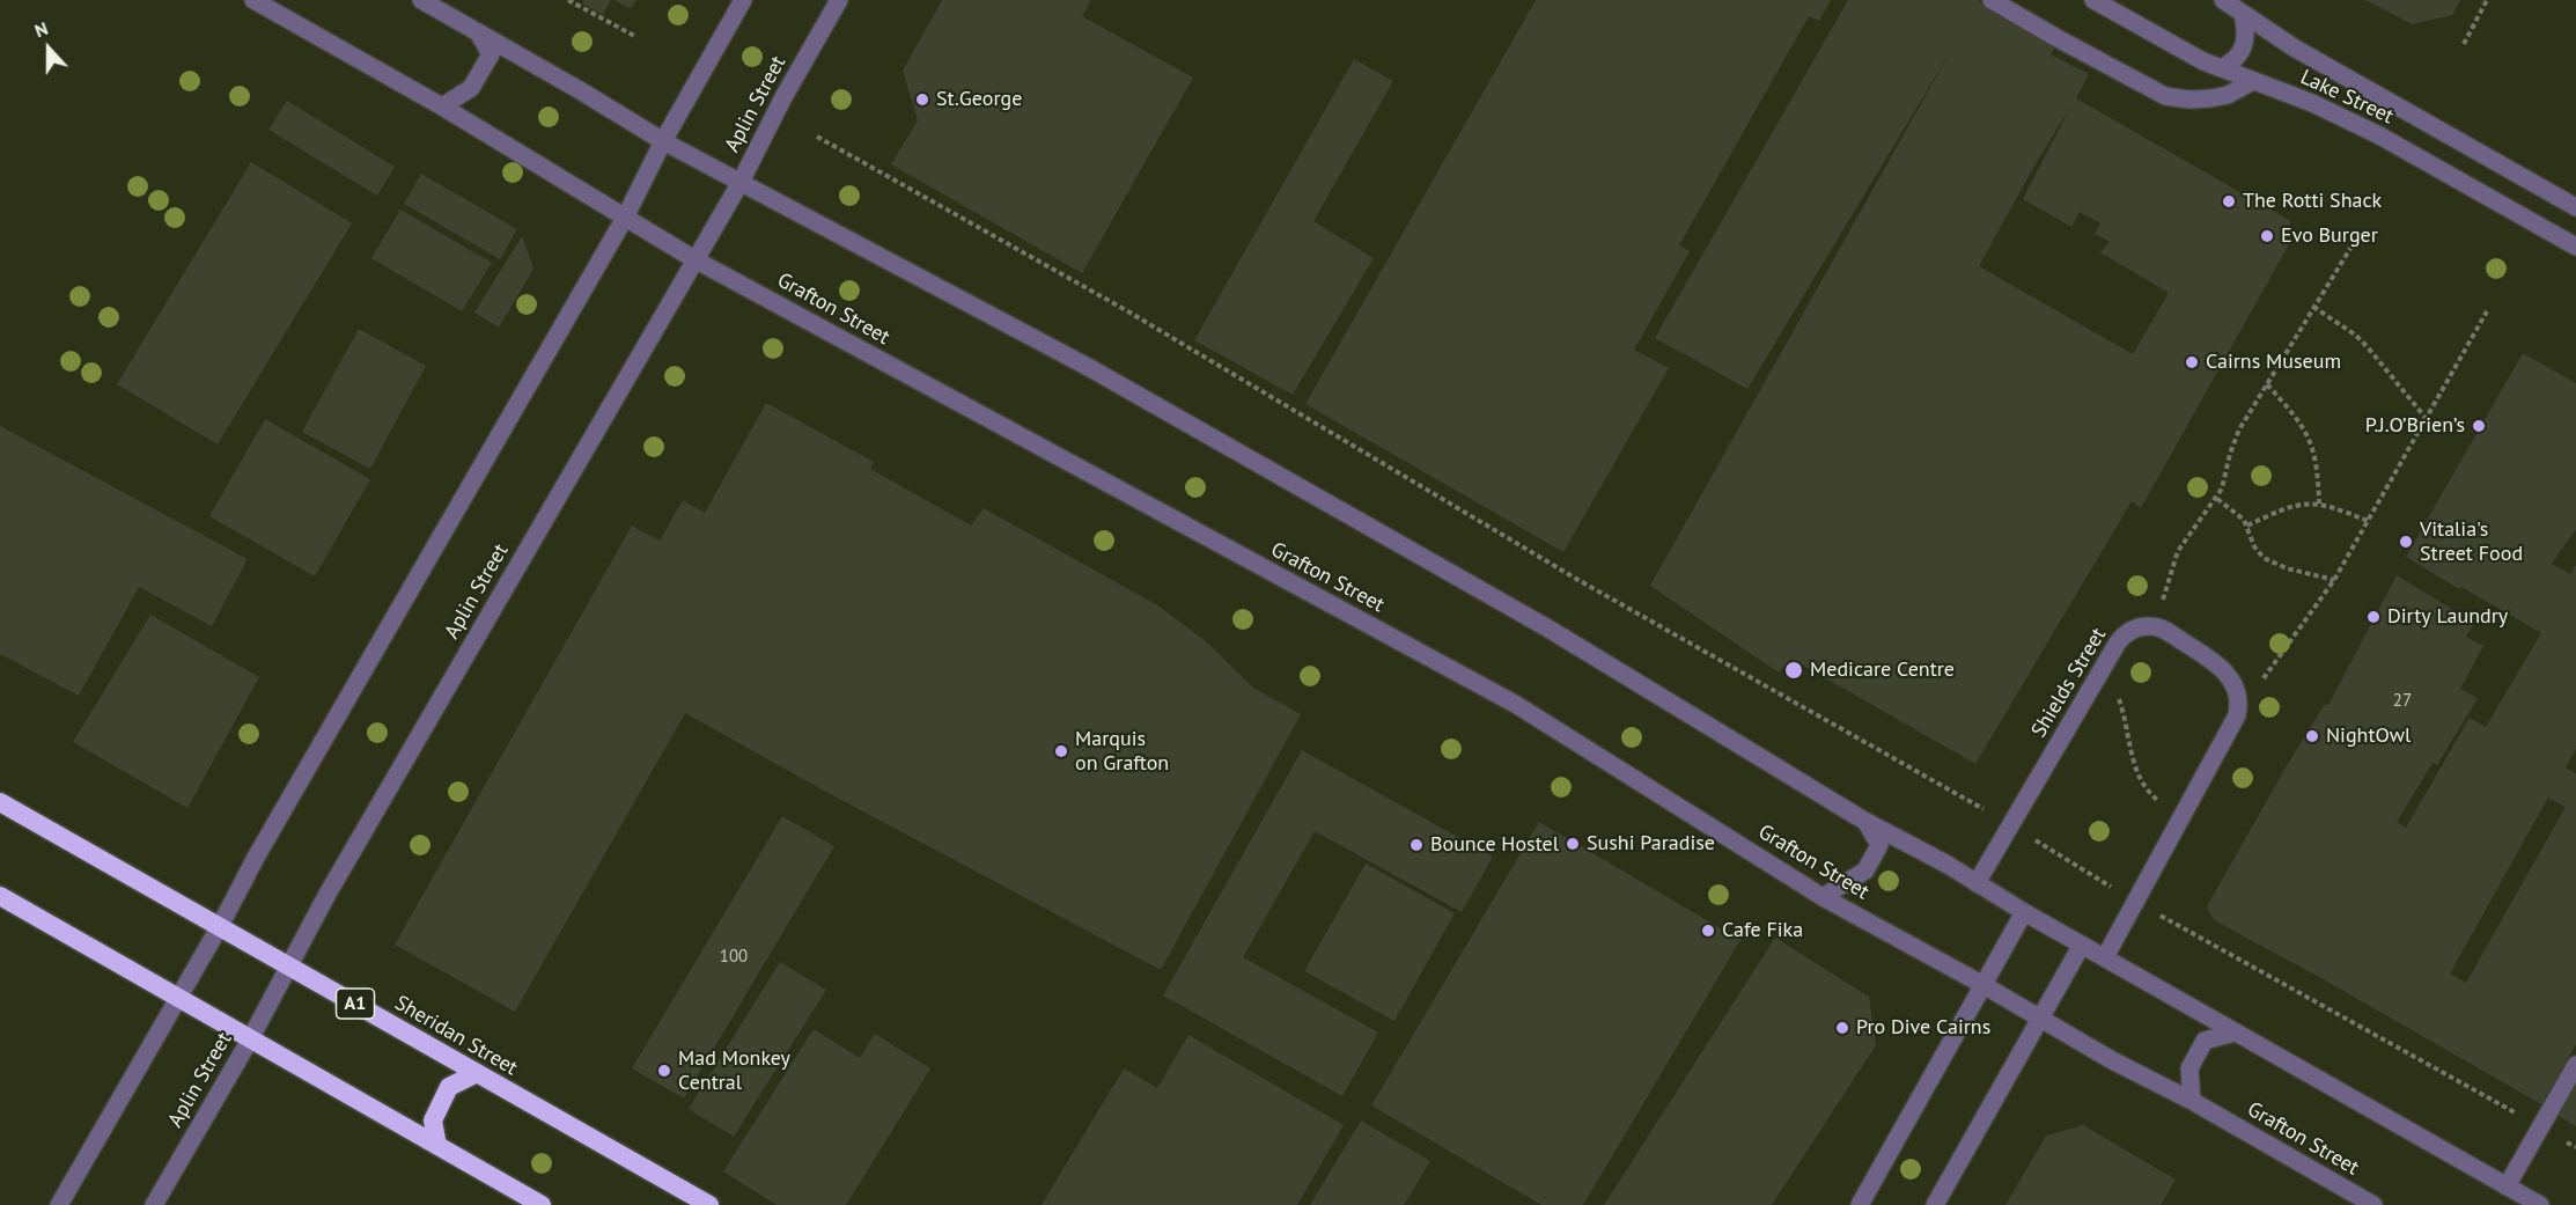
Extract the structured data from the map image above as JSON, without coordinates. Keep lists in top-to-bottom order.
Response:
{
  "streets": {
    "highway": ["A1", "Sheridan Street"],
    "street": [
      "Lake Street",
      "Aplin Street",
      "Grafton Street",
      "Shields Street"
    ]
  },
  "crossings": [
    ["Aplin Street", "Grafton Street"],
    ["Aplin Street", "Sheridan Street"]
  ],
  "places": [
    "St.George",
    "The Rotti Shack",
    "Evo Burger",
    "Cairns Museum",
    "P.J.O’Brien’s",
    "Vitalia's Street Food",
    "Dirty Laundry",
    "Medicare Centre",
    "NightOwl",
    "Marquis on Grafton",
    "Sushi Paradise",
    "Bounce Hostel",
    "Cafe Fika",
    "Pro Dive Cairns",
    "Mad Monkey Central"
  ],
  "house_numbers": ["27", "100"],
  "north": "top"
}
